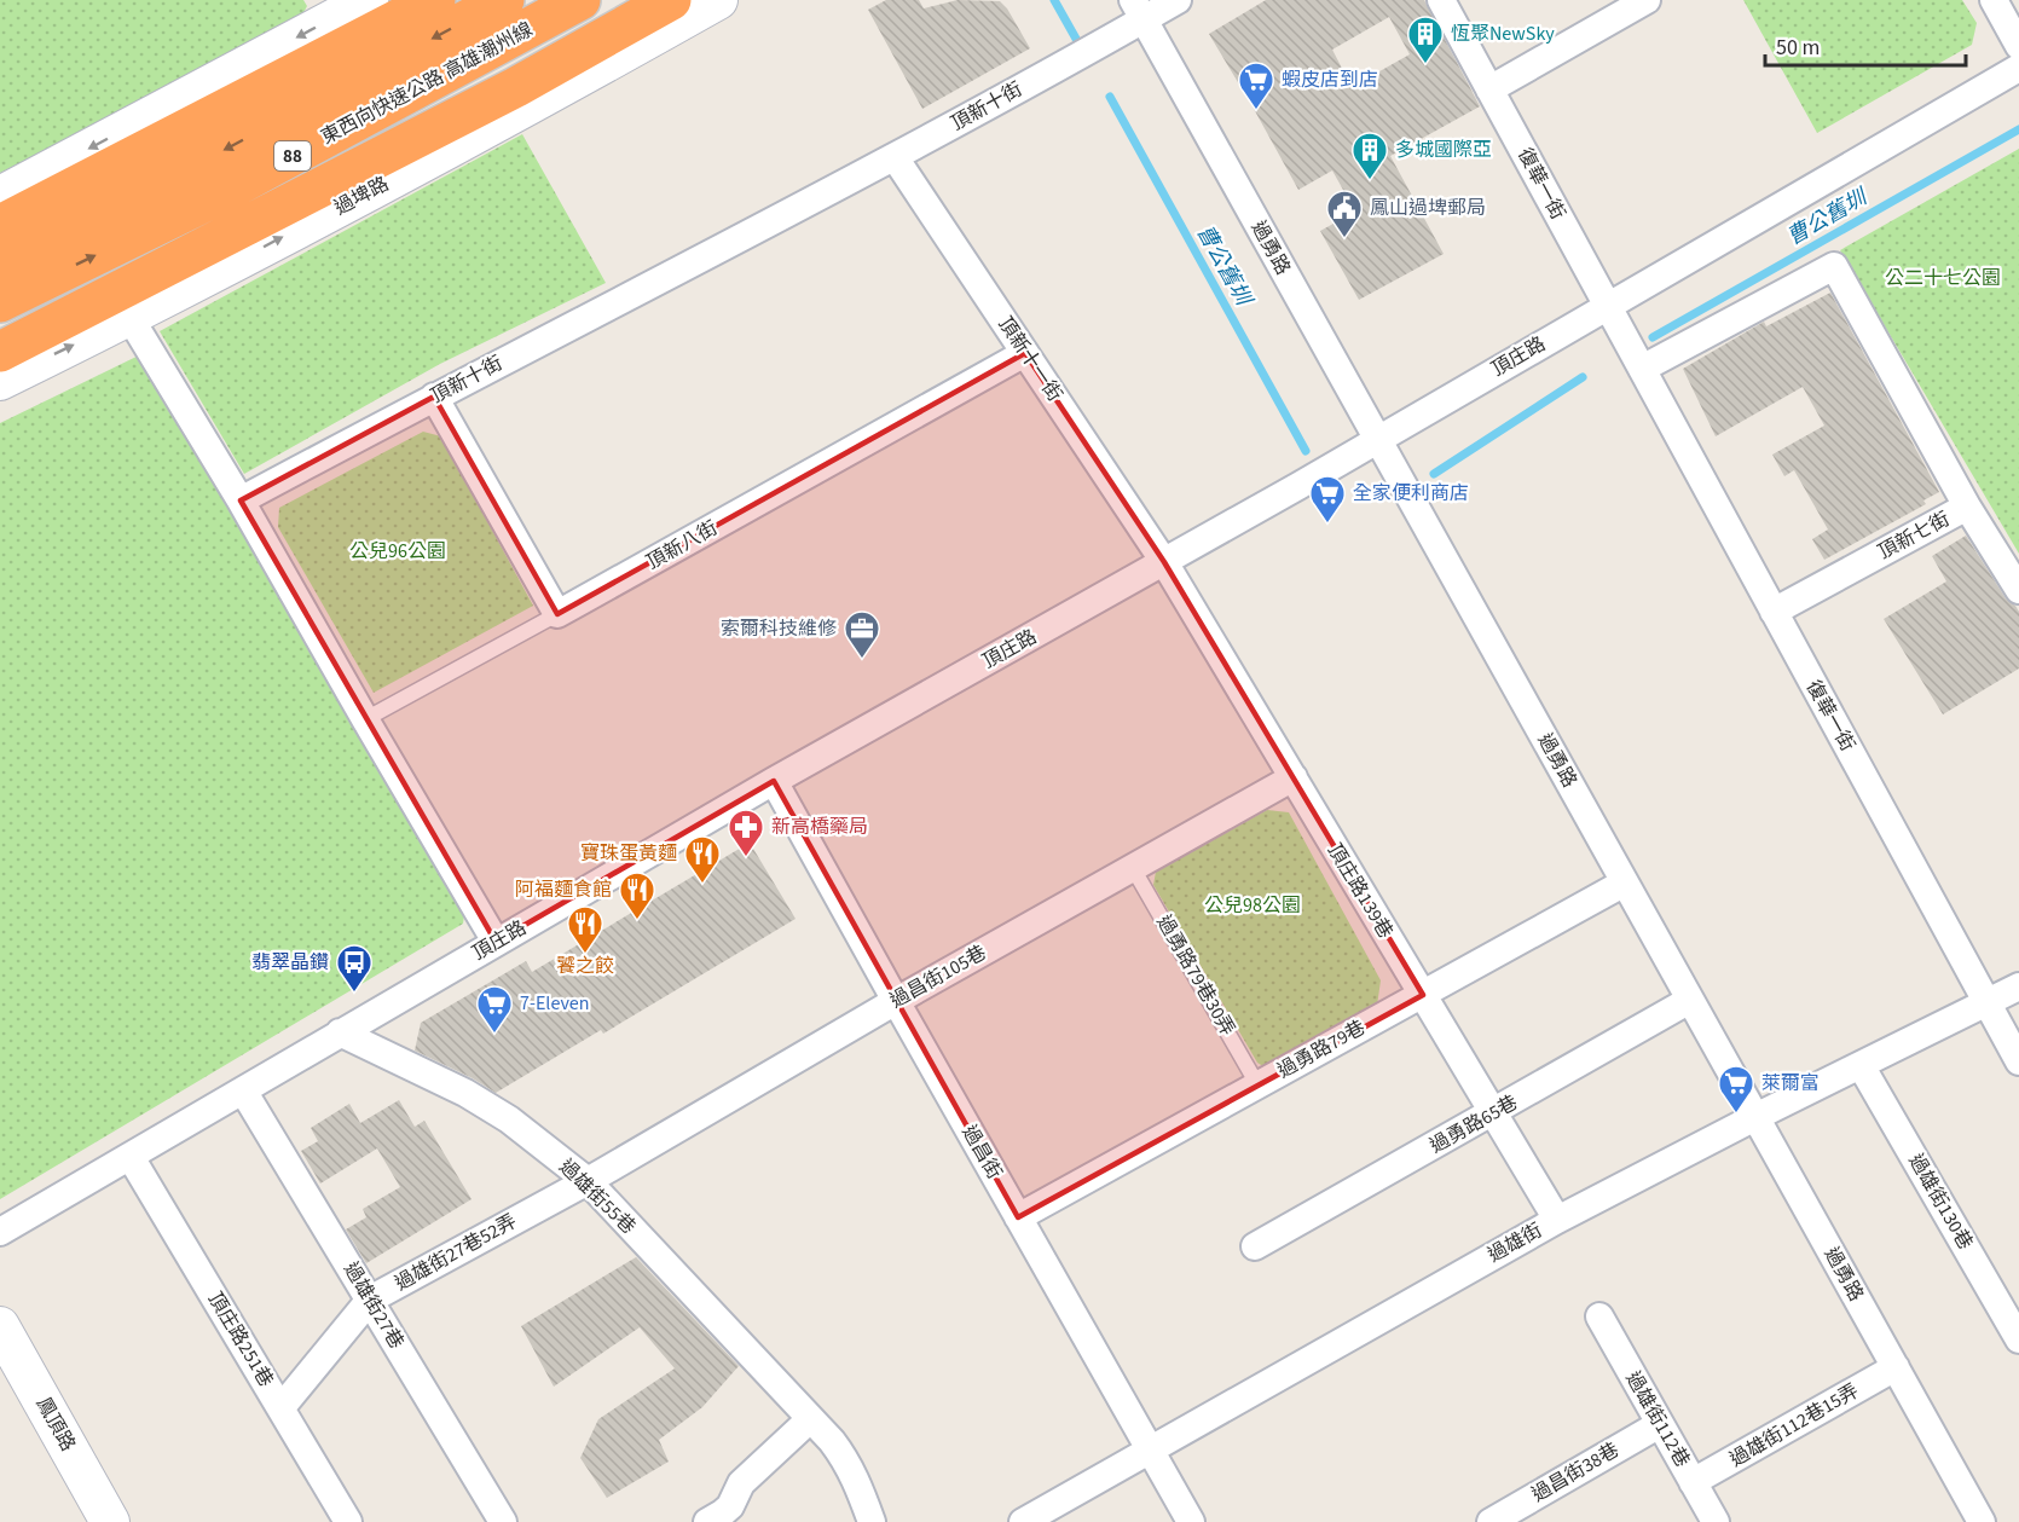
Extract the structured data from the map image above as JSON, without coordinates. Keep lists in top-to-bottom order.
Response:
{
  "streets": {
    "highway": ["東西向快速公路 高雄潮州線", "88"],
    "main road": ["過埤路", "鳳頂路"],
    "street": [
      "頂新十街",
      "復華一街",
      "過勇路",
      "頂庄路",
      "頂新十一街",
      "頂新七街",
      "頂新八街",
      "頂庄路139巷",
      "過昌街105巷",
      "過勇路79巷",
      "過勇路65巷",
      "過昌街",
      "過雄街55巷",
      "過雄街130巷",
      "過雄街",
      "過雄街27巷52弄",
      "過雄街27巷",
      "頂庄路251巷",
      "過雄街112巷",
      "過雄街112巷15弄",
      "過昌街38巷"
    ],
    "lane": ["過勇路79巷30弄"]
  },
  "crossings": [
    ["頂新十街", "過勇路"],
    ["頂新十街", "頂新十一街"],
    ["復華一街", "頂庄路"],
    ["復華一街", "頂新七街"],
    ["復華一街", "過雄街"],
    ["過勇路", "頂庄路"],
    ["過勇路", "過勇路79巷"],
    ["過勇路", "過勇路65巷"],
    ["過勇路", "過雄街"],
    ["過勇路", "過雄街112巷15弄"],
    ["頂庄路", "頂新十一街"],
    ["頂庄路", "頂庄路139巷"],
    ["頂庄路", "過昌街"],
    ["頂庄路", "過雄街55巷"],
    ["頂庄路", "過雄街27巷"],
    ["頂庄路", "頂庄路251巷"],
    ["頂新十一街", "頂新八街"],
    ["頂新十一街", "頂庄路139巷"],
    ["頂庄路139巷", "過昌街105巷"],
    ["頂庄路139巷", "過勇路79巷"],
    ["頂庄路139巷", "過勇路65巷"],
    ["頂庄路139巷", "過雄街"],
    ["過勇路79巷30弄", "過昌街105巷"],
    ["過勇路79巷30弄", "過勇路79巷"],
    ["過昌街105巷", "過昌街"],
    ["過昌街105巷", "過雄街55巷"],
    ["過昌街105巷", "過雄街27巷52弄"],
    ["過勇路79巷", "過昌街"],
    ["過昌街", "過雄街"],
    ["過雄街55巷", "過雄街27巷52弄"],
    ["過雄街130巷", "過雄街"],
    ["過雄街27巷52弄", "過雄街27巷"],
    ["過雄街27巷52弄", "頂庄路251巷"],
    ["過雄街112巷", "過雄街112巷15弄"],
    ["過雄街112巷", "過昌街38巷"]
  ],
  "water": ["曹公舊圳"],
  "parks": ["公二十七公園", "公兒96公園", "公兒98公園"],
  "places": {
    "building": ["恆聚NewSky", "多城國際亞"],
    "supermarket": [
      "蝦皮店到店",
      "全家便利商店",
      "7-Eleven",
      "萊爾富"
    ],
    "public building": ["鳳山過埤郵局"],
    "office": ["索爾科技維修"],
    "pharmacy": ["新高橋藥局"],
    "restaurant": ["寶珠蛋黃麵", "阿福麵食館", "饕之餃"],
    "bus stop": ["翡翠晶鑽"]
  },
  "scale_bar": "50 m"
}
